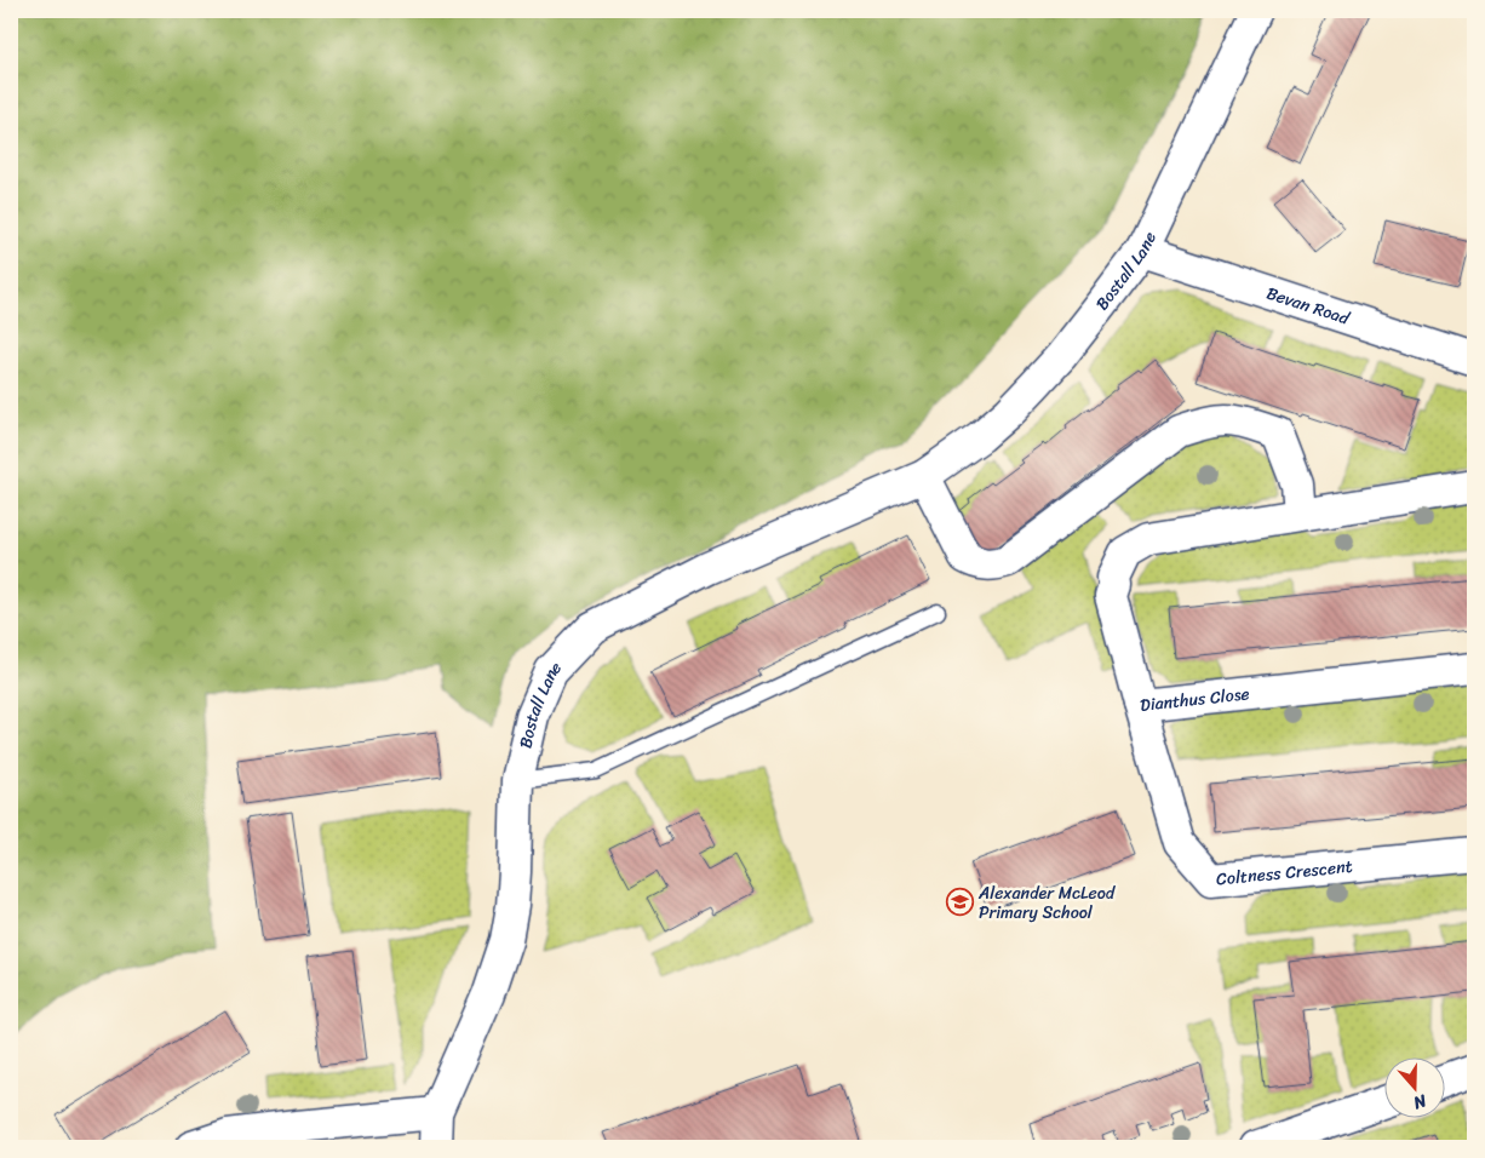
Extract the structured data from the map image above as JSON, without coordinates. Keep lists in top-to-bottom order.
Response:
{
  "streets": {
    "street": [
      "Bostall Lane",
      "Bevan Road",
      "Dianthus Close",
      "Coltness Crescent"
    ]
  },
  "crossings": [
    ["Bostall Lane", "Bevan Road"],
    ["Dianthus Close", "Coltness Crescent"]
  ],
  "places": {
    "school or university": ["Alexander McLeod Primary School"]
  },
  "north": "bottom"
}
